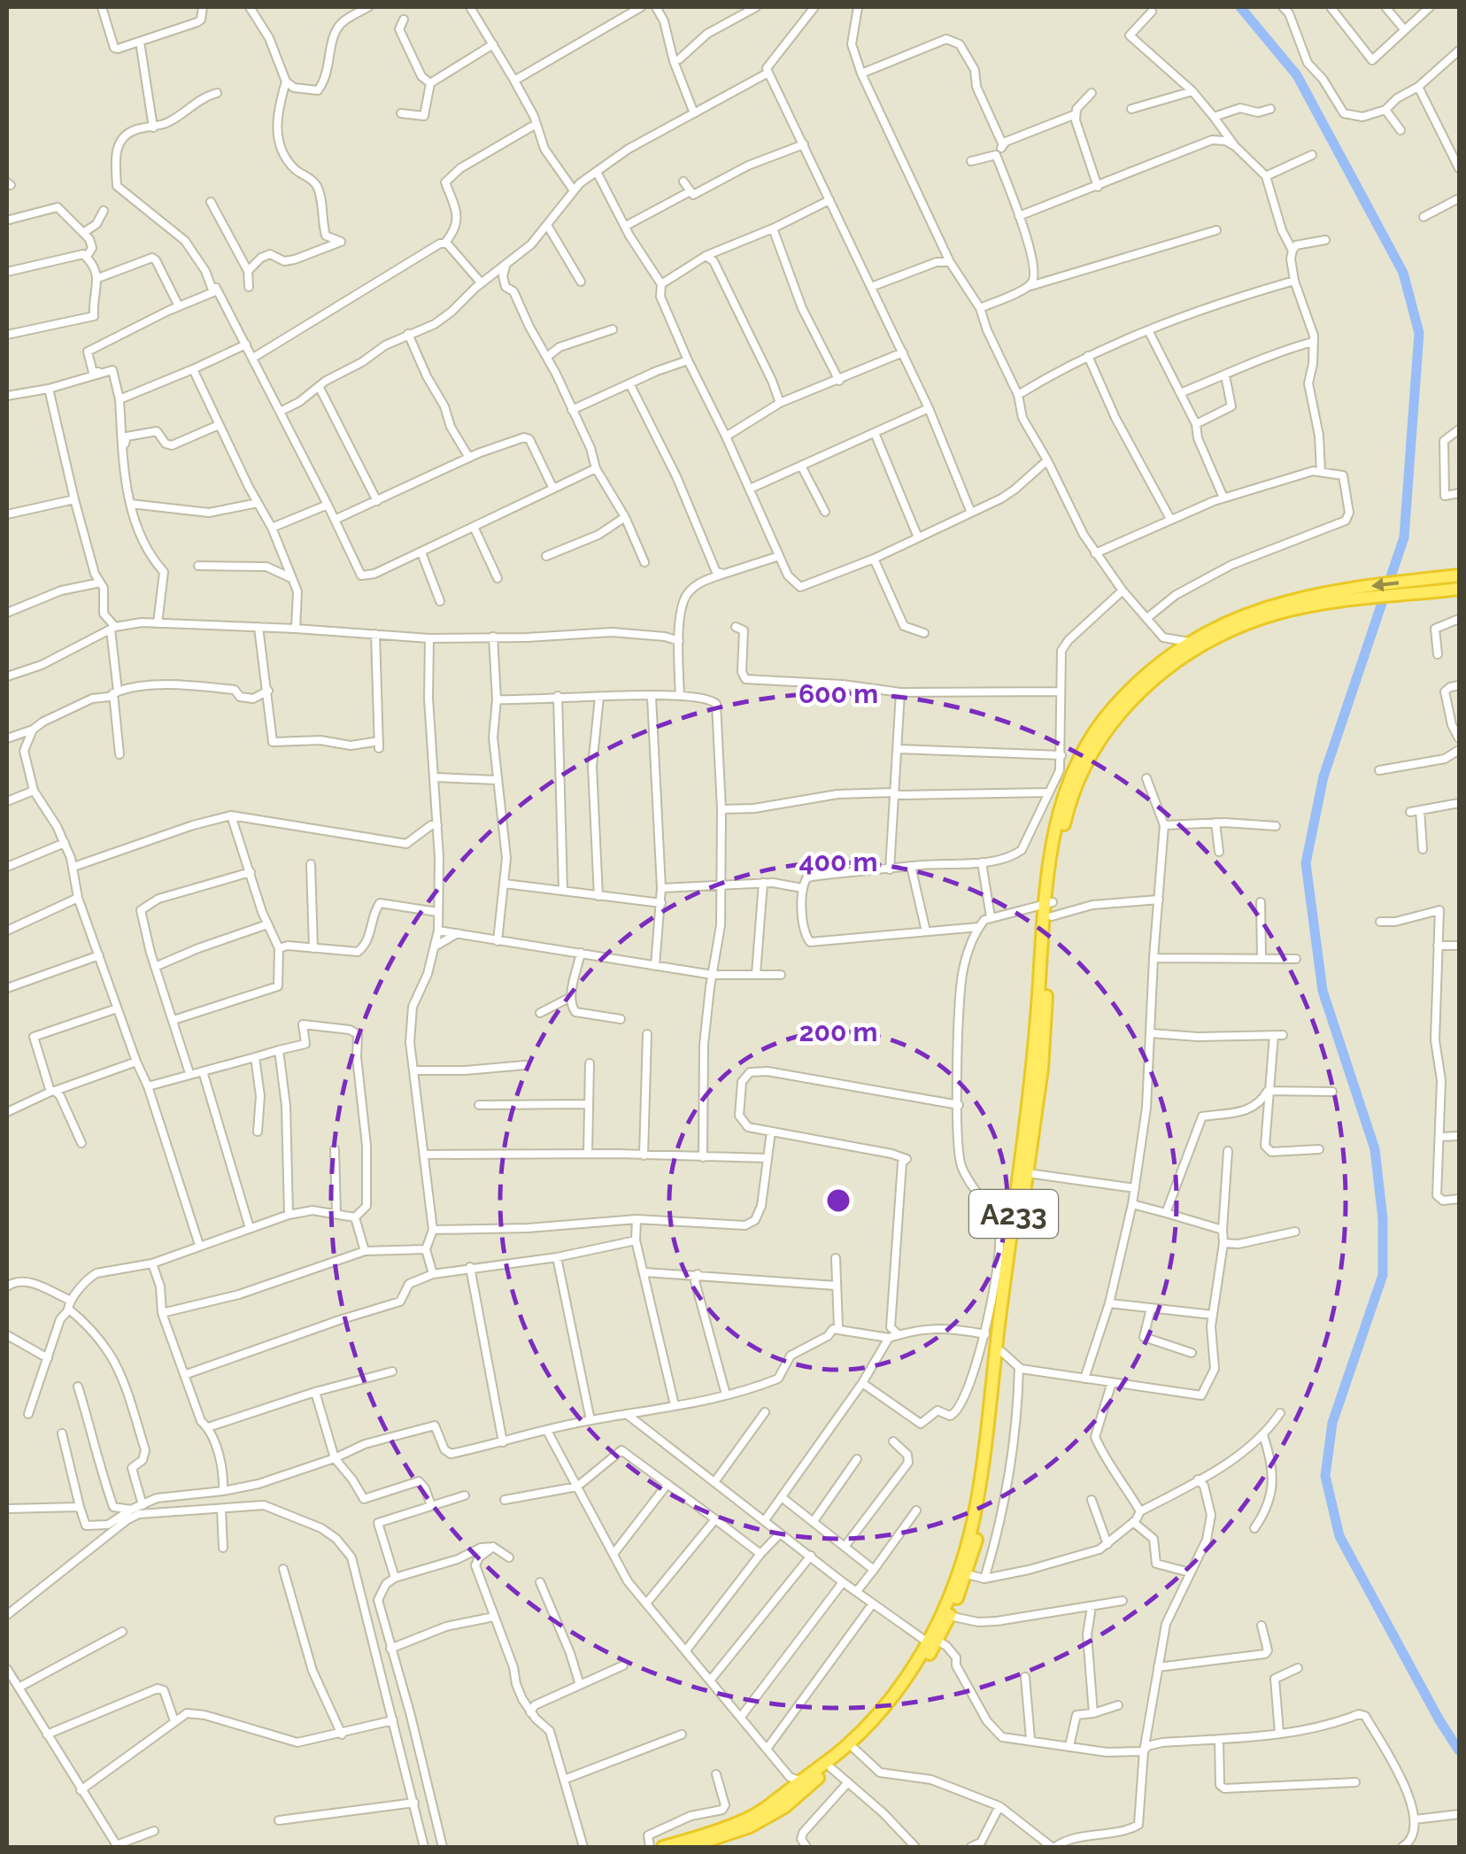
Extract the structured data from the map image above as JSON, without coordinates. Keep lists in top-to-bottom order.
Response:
{
  "streets": {
    "highway": ["A233"]
  },
  "rings": ["600 m", "400 m", "200 m"]
}
